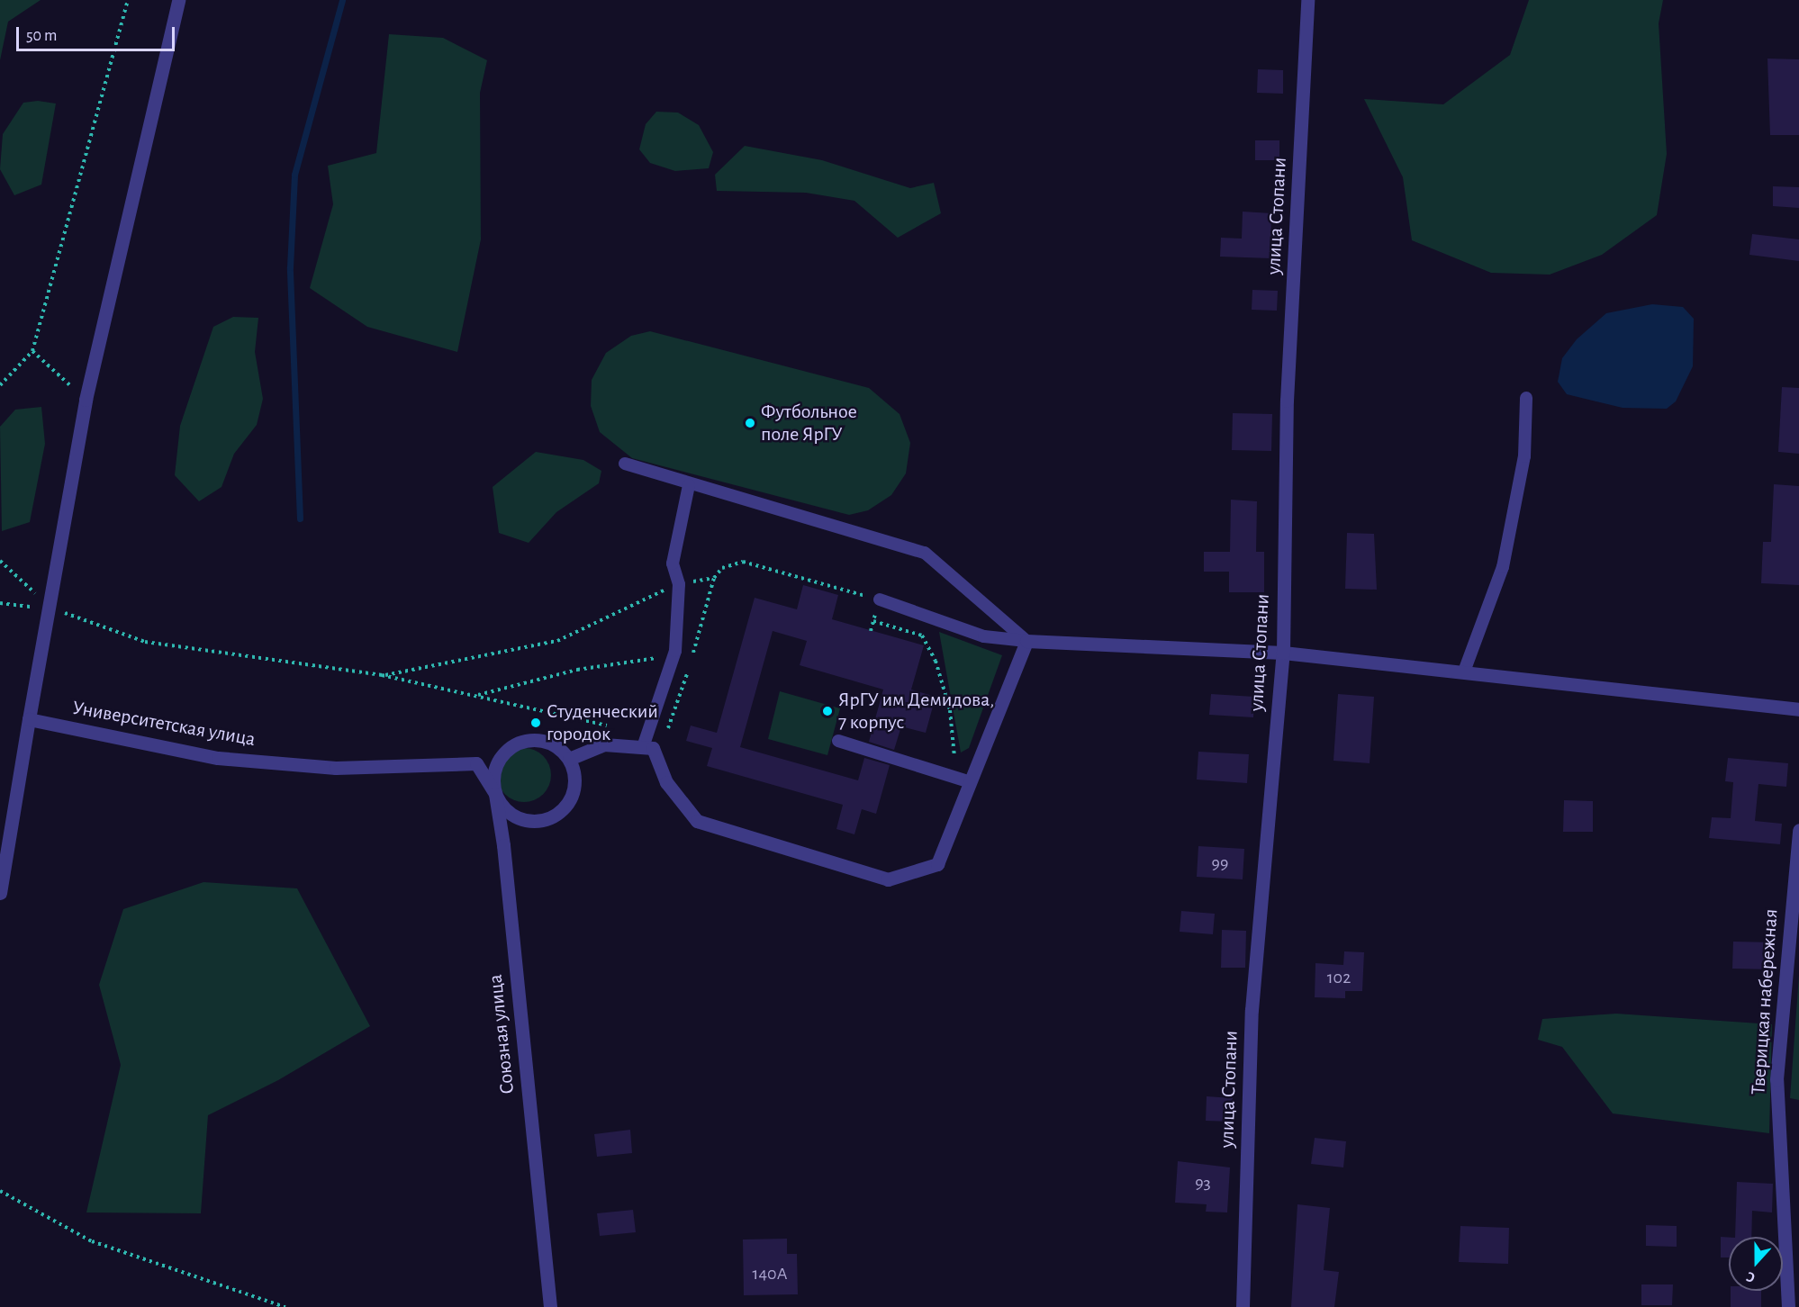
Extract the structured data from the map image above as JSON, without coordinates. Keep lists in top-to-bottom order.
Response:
{
  "streets": {
    "street": [
      "улица Стопани",
      "Университетская улица",
      "Тверицкая набережная",
      "Союзная улица"
    ]
  },
  "crossings": [
    ["Университетская улица", "Союзная улица"]
  ],
  "places": ["Футбольное поле ЯрГУ", "ЯрГУ им Демидова, 7 корпус", "Студенческий городок"],
  "house_numbers": [
    "99",
    "102",
    "93",
    "140А"
  ],
  "scale_bar": "50 m",
  "north": "bottom"
}
